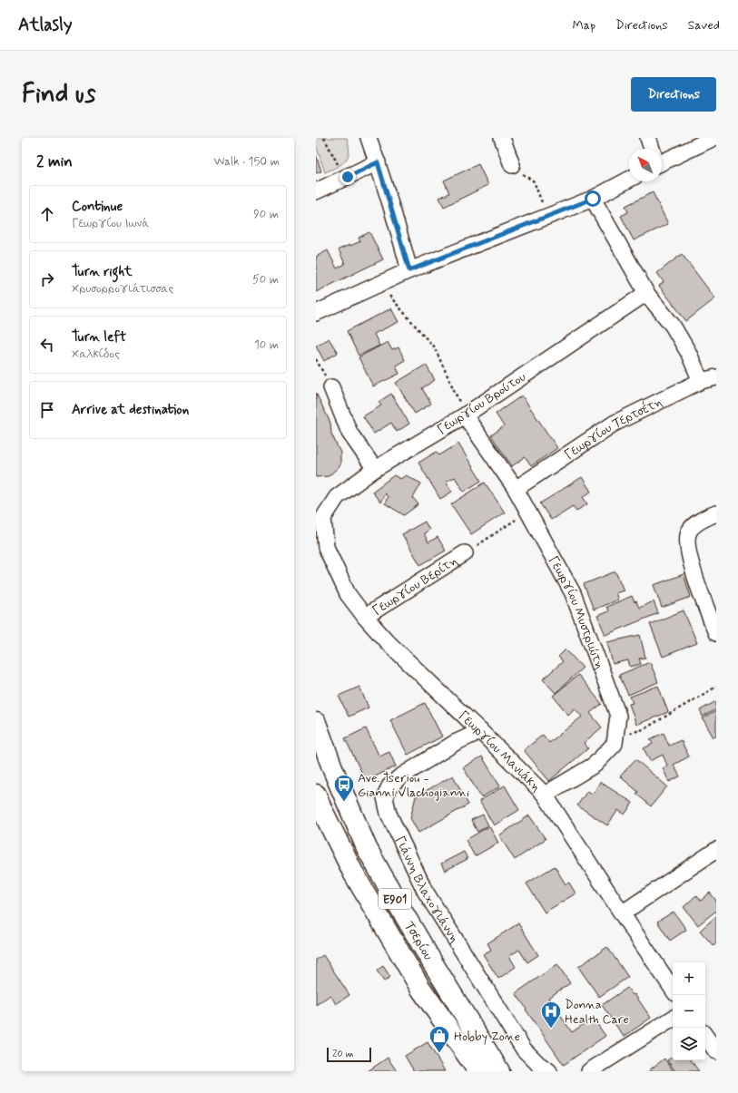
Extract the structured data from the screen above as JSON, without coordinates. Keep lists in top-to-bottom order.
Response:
{
  "streets": {
    "main road": ["E901", "Τσερίου"],
    "street": [
      "Γεωργίου Βρούτου",
      "Γεωργίου Τερτσέτη",
      "Γεωργίου Βερίτη",
      "Γεωργίου Μυστριώτη",
      "Γεωργίου Μανιάκη",
      "Γιάννη Βλαχογιάννη"
    ]
  },
  "crossings": [
    ["Γεωργίου Βρούτου", "Γεωργίου Μυστριώτη"],
    ["Γεωργίου Βρούτου", "Γεωργίου Μανιάκη"],
    ["Γεωργίου Τερτσέτη", "Γεωργίου Μυστριώτη"],
    ["Γεωργίου Βερίτη", "Γεωργίου Μανιάκη"],
    ["Γεωργίου Μυστριώτη", "Γεωργίου Μανιάκη"],
    ["Γεωργίου Μανιάκη", "Γιάννη Βλαχογιάννη"]
  ],
  "places": {
    "bus stop": ["Ave. Tseriou - Gianni Vlachogianni"],
    "hospital": ["Donna Health Care"],
    "shop": ["Hobby Zone"]
  },
  "scale_bar": "20 m",
  "north": "top left",
  "page": {
    "header": "Atlasly",
    "nav": ["Map", "Directions", "Saved"],
    "buttons": "Directions",
    "title": "Find us",
    "heading": ["2 min", "Walk · 150 m"],
    "list": [
      ["Continue", "Γεωργίου Ιωνά", "90 m"],
      ["Turn right", "Χρυσορρογιάτισσας", "50 m"],
      ["Turn left", "Χαλκίδος", "10 m"],
      "Arrive at destination"
    ],
    "map_buttons": ["+", "−"],
    "scale": "20 m"
  }
}
